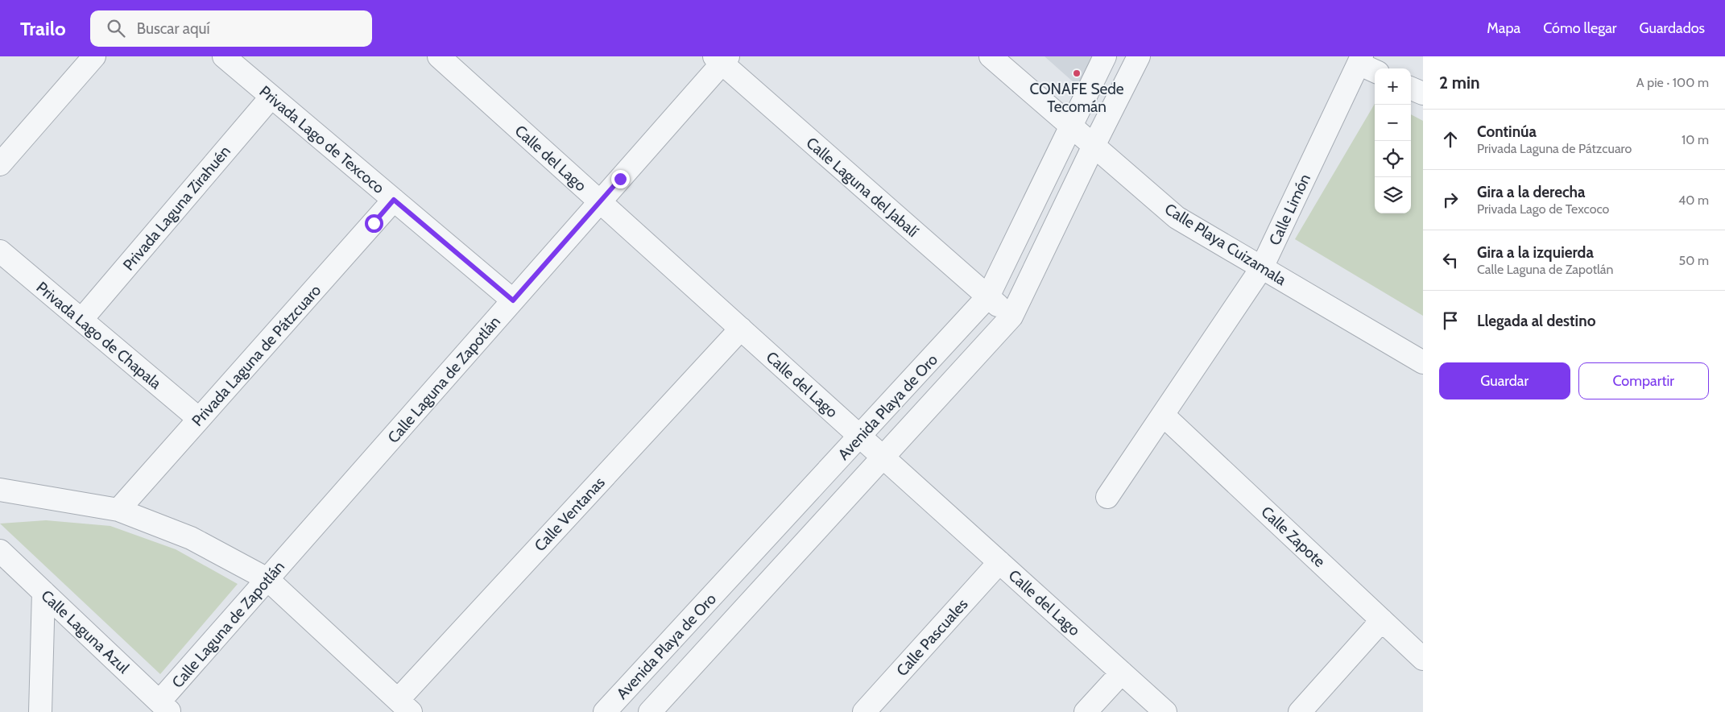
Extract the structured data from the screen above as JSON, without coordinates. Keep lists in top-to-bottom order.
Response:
{
  "streets": {
    "street": [
      "Privada Lago de Texcoco",
      "Calle del Lago",
      "Calle Laguna del Jabalí",
      "Privada Laguna Zirahuén",
      "Calle Limón",
      "Calle Playa Cuizamala",
      "Privada Lago de Chapala",
      "Privada Laguna de Pátzcuaro",
      "Calle Laguna de Zapotlán",
      "Avenida Playa de Oro",
      "Calle Ventanas",
      "Calle Zapote",
      "Calle Laguna Azul",
      "Calle Pascuales"
    ]
  },
  "crossings": [
    ["Privada Lago de Texcoco", "Privada Laguna Zirahuén"],
    ["Privada Lago de Texcoco", "Privada Laguna de Pátzcuaro"],
    ["Privada Lago de Texcoco", "Calle Laguna de Zapotlán"],
    ["Calle del Lago", "Calle Laguna de Zapotlán"],
    ["Calle del Lago", "Avenida Playa de Oro"],
    ["Calle del Lago", "Calle Ventanas"],
    ["Calle del Lago", "Calle Pascuales"],
    ["Calle Laguna del Jabalí", "Calle Laguna de Zapotlán"],
    ["Calle Laguna del Jabalí", "Avenida Playa de Oro"],
    ["Privada Laguna Zirahuén", "Privada Lago de Chapala"],
    ["Calle Limón", "Calle Playa Cuizamala"],
    ["Calle Limón", "Calle Zapote"],
    ["Calle Playa Cuizamala", "Avenida Playa de Oro"],
    ["Privada Lago de Chapala", "Privada Laguna de Pátzcuaro"],
    ["Calle Laguna de Zapotlán", "Calle Laguna Azul"]
  ],
  "places": ["CONAFE Sede Tecomán"],
  "page": {
    "header": "Trailo",
    "search": "Buscar aquí",
    "nav": ["Mapa", "Cómo llegar", "Guardados"],
    "heading": ["2 min", "A pie · 100 m"],
    "map_buttons": ["+", "−"],
    "list": [
      ["Continúa", "Privada Laguna de Pátzcuaro", "10 m"],
      ["Gira a la derecha", "Privada Lago de Texcoco", "40 m"],
      ["Gira a la izquierda", "Calle Laguna de Zapotlán", "50 m"],
      "Llegada al destino"
    ],
    "buttons": ["Guardar", "Compartir"]
  }
}
